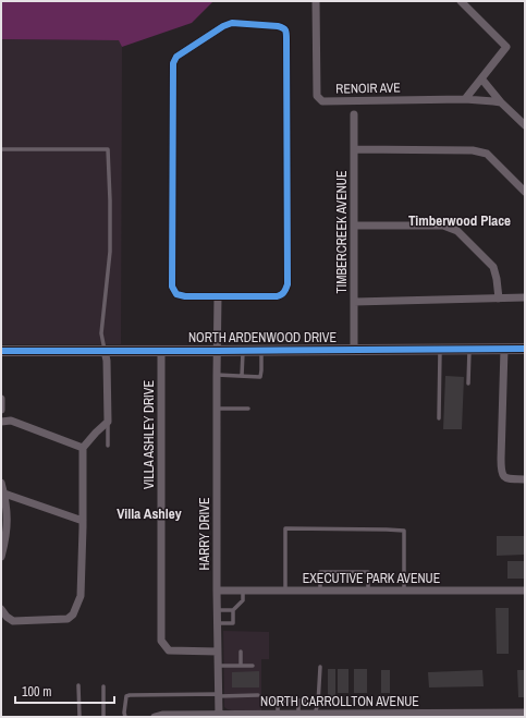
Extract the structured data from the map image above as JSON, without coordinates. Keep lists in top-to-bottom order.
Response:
{
  "streets": {
    "street": [
      "RENOIR AVE",
      "TIMBERCREEK AVENUE",
      "NORTH ARDENWOOD DRIVE",
      "VILLA ASHLEY DRIVE",
      "HARRY DRIVE",
      "EXECUTIVE PARK AVENUE",
      "NORTH CARROLLTON AVENUE"
    ]
  },
  "crossings": [
    ["TIMBERCREEK AVENUE", "NORTH ARDENWOOD DRIVE"],
    ["NORTH ARDENWOOD DRIVE", "VILLA ASHLEY DRIVE"],
    ["NORTH ARDENWOOD DRIVE", "HARRY DRIVE"],
    ["VILLA ASHLEY DRIVE", "HARRY DRIVE"],
    ["HARRY DRIVE", "EXECUTIVE PARK AVENUE"],
    ["HARRY DRIVE", "NORTH CARROLLTON AVENUE"]
  ],
  "districts": ["Timberwood Place", "Villa Ashley"],
  "scale_bar": "100 m"
}
